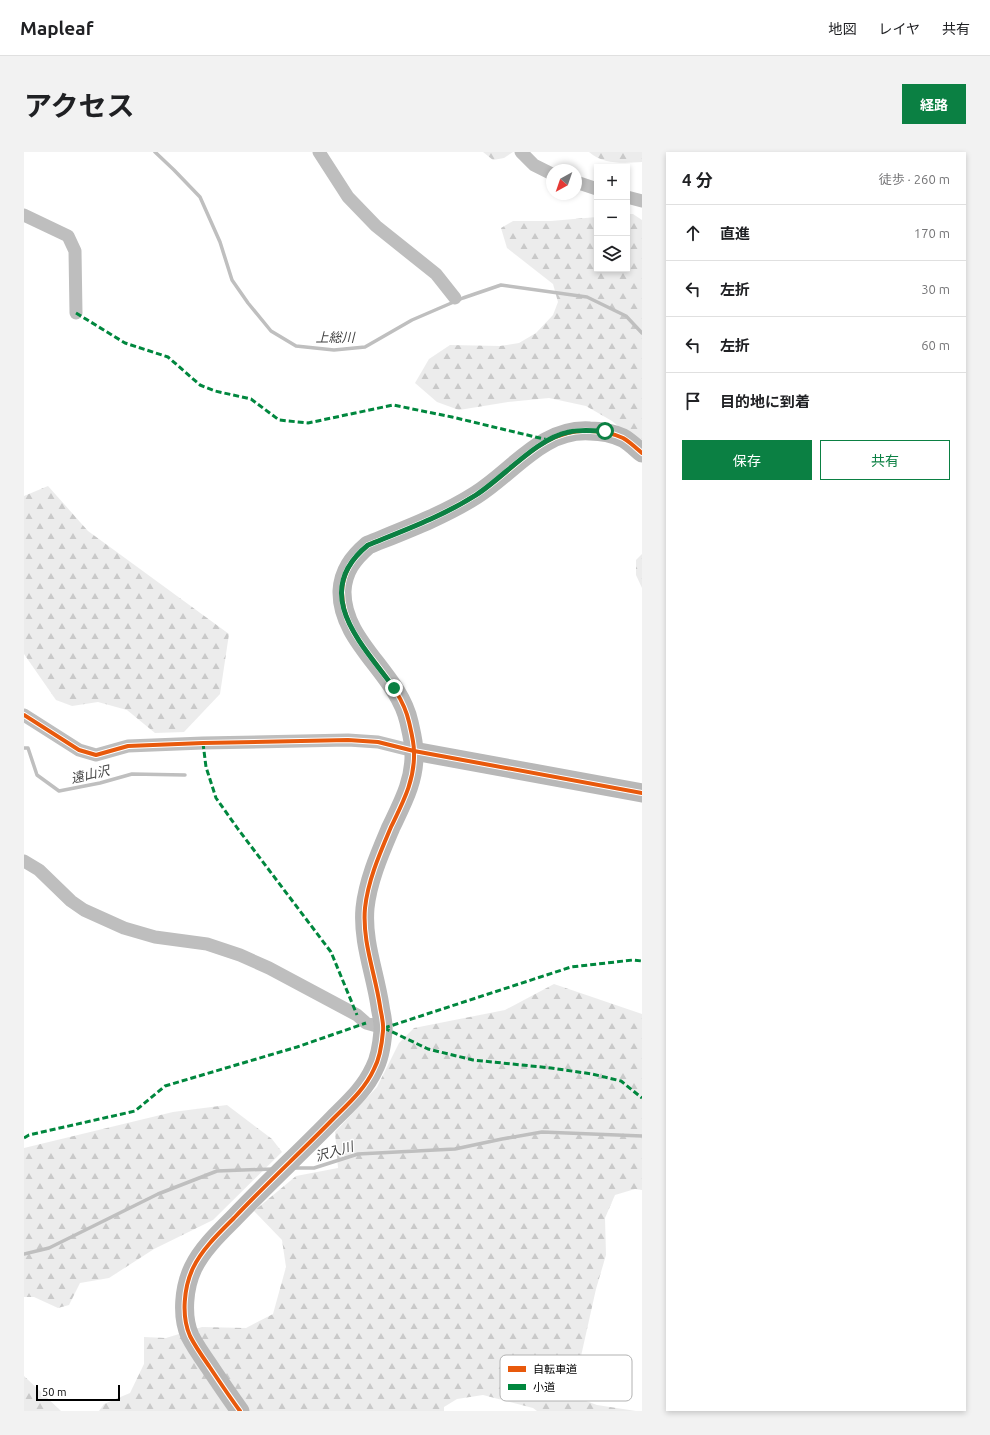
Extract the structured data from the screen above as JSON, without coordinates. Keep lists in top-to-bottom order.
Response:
{
  "water": ["上総川", "遠山沢", "沢入川"],
  "legend": ["自転車道", "小道"],
  "scale_bar": "50 m",
  "north": "bottom left",
  "page": {
    "header": "Mapleaf",
    "nav": ["地図", "レイヤ", "共有"],
    "title": "アクセス",
    "buttons": [
      "経路",
      ["保存", "共有"]
    ],
    "heading": ["4 分", "徒歩 · 260 m"],
    "map_buttons": ["+", "−"],
    "list": [
      ["直進", "170 m"],
      ["左折", "30 m"],
      ["左折", "60 m"],
      "目的地に到着"
    ],
    "scale": "50 m"
  }
}
